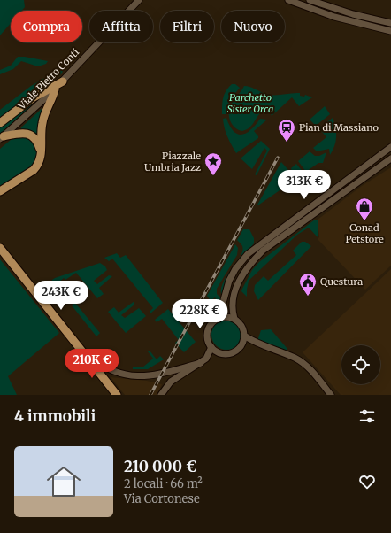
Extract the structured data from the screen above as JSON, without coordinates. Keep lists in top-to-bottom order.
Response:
{
  "streets": {
    "street": ["Viale Pietro Conti"]
  },
  "parks": ["Parchetto Sister Orca"],
  "places": {
    "station": ["Pian di Massiano"],
    "place": ["Piazzale Umbria Jazz"],
    "shop": ["Conad Petstore"],
    "public building": ["Questura"]
  },
  "page": {
    "chip": [
      "Compra",
      "Affitta",
      "Filtri",
      "Nuovo"
    ],
    "price": [
      "313K €",
      "243K €",
      "228K €",
      "210K €"
    ],
    "heading": "4 immobili",
    "list": [
      {
        "name": "210 000 €",
        "note": "2 locali · 66 m² · Via Cortonese"
      }
    ]
  }
}
